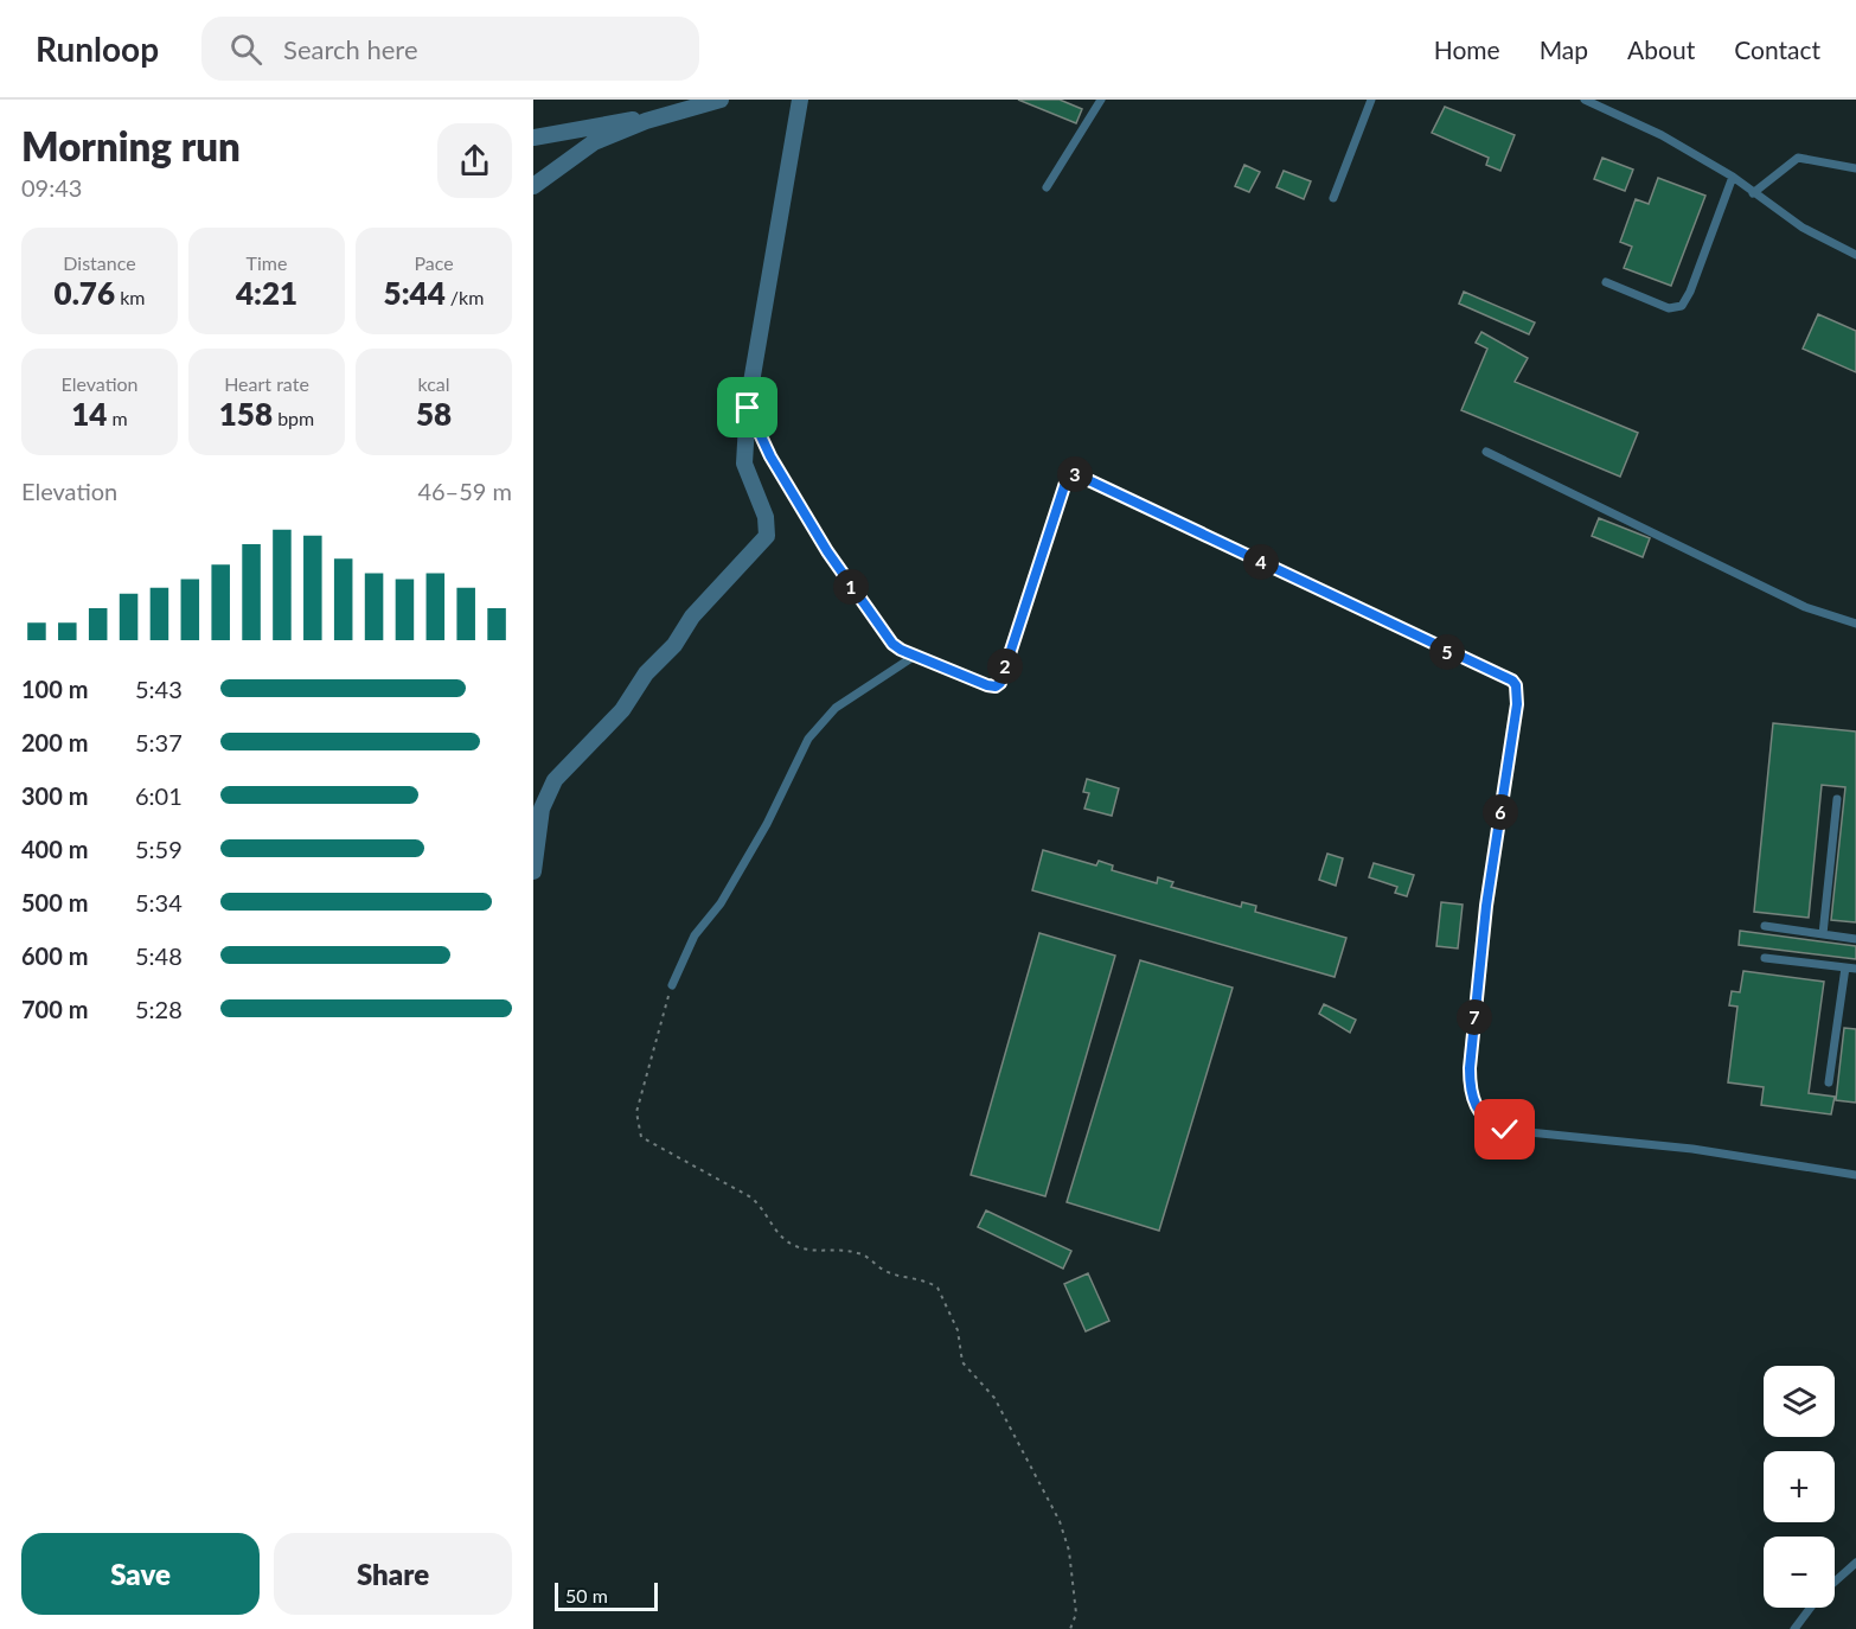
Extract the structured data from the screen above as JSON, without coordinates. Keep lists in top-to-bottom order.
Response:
{
  "scale_bar": "50 m",
  "page": {
    "header": "Runloop",
    "search": "Search here",
    "nav": [
      "Home",
      "Map",
      "About",
      "Contact"
    ],
    "heading": ["Morning run", "09:43"],
    "stats": [
      ["Distance", "0.76 km"],
      ["Time", "4:21"],
      ["Pace", "5:44 /km"],
      ["Elevation", "14 m"],
      ["Heart rate", "158 bpm"],
      ["kcal", "58"]
    ],
    "pins": [
      "3",
      "4",
      "1",
      "5",
      "2",
      "6",
      "7"
    ],
    "chart": ["Elevation", "46–59 m"],
    "list": [
      {
        "name": "100 m",
        "note": "5:43"
      },
      {
        "name": "200 m",
        "note": "5:37"
      },
      {
        "name": "300 m",
        "note": "6:01"
      },
      {
        "name": "400 m",
        "note": "5:59"
      },
      {
        "name": "500 m",
        "note": "5:34"
      },
      {
        "name": "600 m",
        "note": "5:48"
      },
      {
        "name": "700 m",
        "note": "5:28"
      }
    ],
    "map_buttons": ["+", "−"],
    "buttons": ["Save", "Share"],
    "scale": "50 m"
  }
}
